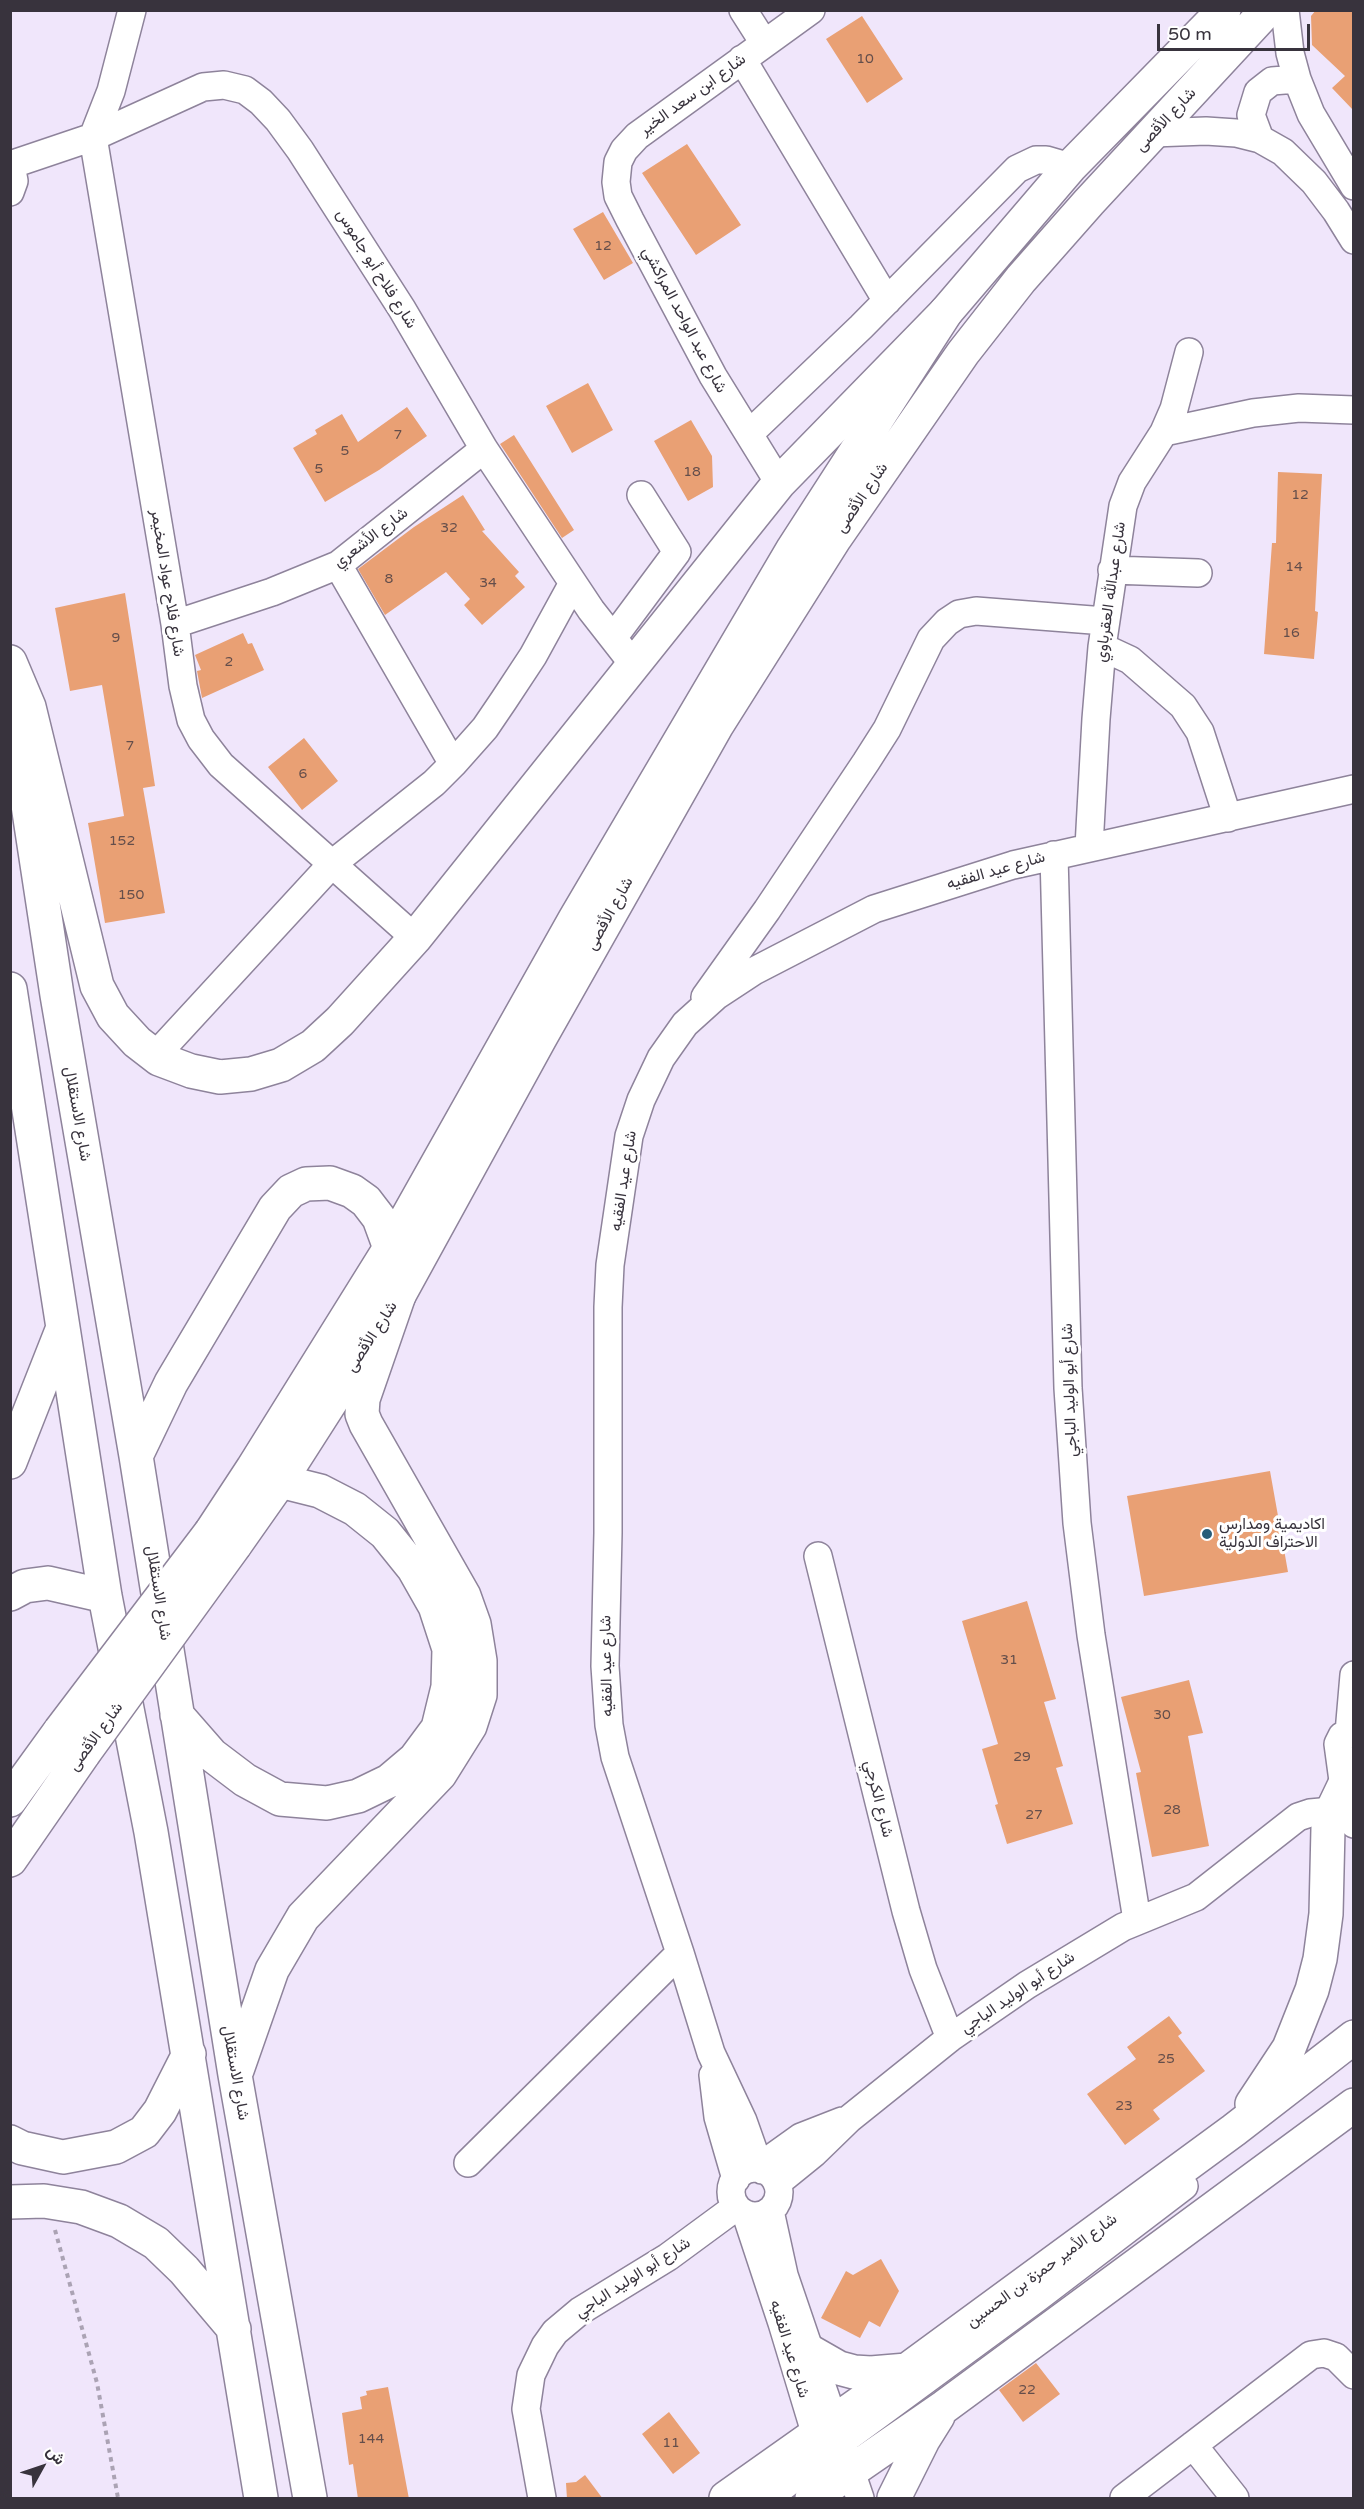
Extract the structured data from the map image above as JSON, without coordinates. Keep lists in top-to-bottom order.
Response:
{
  "streets": {
    "main road": ["شارع الأقصى", "شارع الاستقلال", "شارع الأمير حمزة بن الحسين"],
    "street": [
      "شارع ابن سعد الخير",
      "شارع فلاح أبو جاموس",
      "شارع عبد الواحد المراكشي",
      "شارع الأشعري",
      "شارع فلاح عواد المخيمر",
      "شارع عبدالله العقرباوي",
      "شارع عيد الفقيه",
      "شارع أبو الوليد الباجي",
      "شارع الكرجي"
    ]
  },
  "crossings": [
    ["شارع ابن سعد الخير", "شارع عبد الواحد المراكشي"],
    ["شارع فلاح أبو جاموس", "شارع الأشعري"],
    ["شارع فلاح أبو جاموس", "شارع فلاح عواد المخيمر"],
    ["شارع الأشعري", "شارع فلاح عواد المخيمر"],
    ["شارع عبدالله العقرباوي", "شارع عيد الفقيه"],
    ["شارع عيد الفقيه", "شارع أبو الوليد الباجي"],
    ["شارع عيد الفقيه", "شارع الأمير حمزة بن الحسين"],
    ["شارع أبو الوليد الباجي", "شارع الكرجي"]
  ],
  "places": ["اكاديمية ومدارس الاحتراف الدولية"],
  "house_numbers": [
    "10",
    "12",
    "7",
    "5",
    "5",
    "18",
    "12",
    "32",
    "14",
    "8",
    "34",
    "16",
    "9",
    "2",
    "7",
    "6",
    "152",
    "150",
    "31",
    "30",
    "29",
    "28",
    "27",
    "25",
    "23",
    "22",
    "144",
    "11"
  ],
  "scale_bar": "50 m",
  "north": "top right"
}
